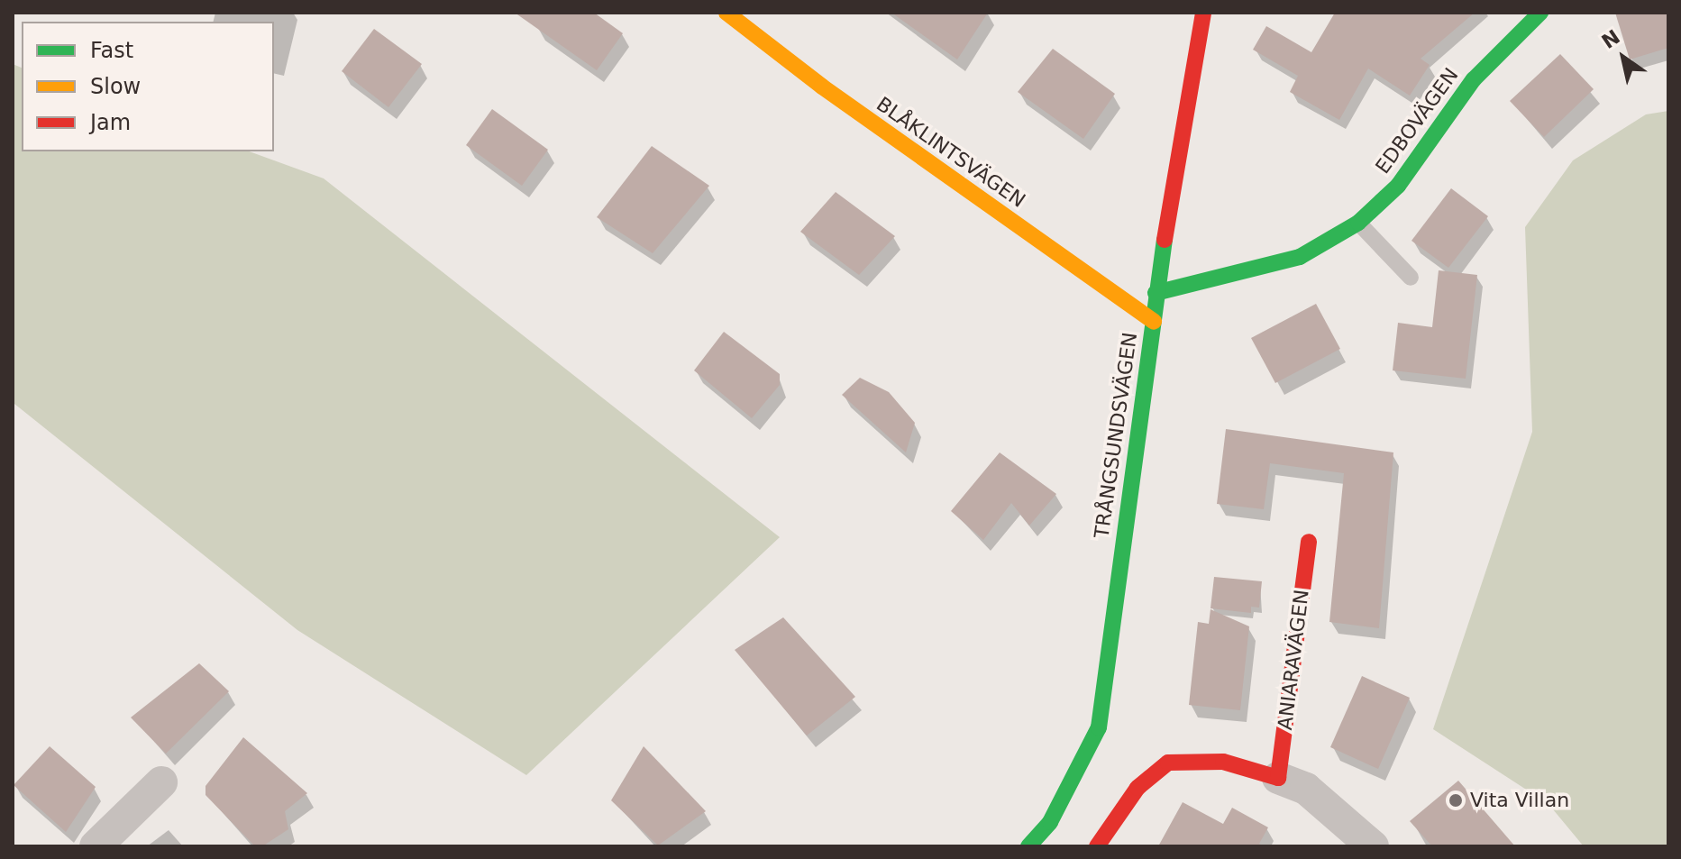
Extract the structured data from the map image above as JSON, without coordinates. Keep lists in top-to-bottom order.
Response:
{
  "streets": {
    "street": [
      "EDBOVÄGEN",
      "BLÅKLINTSVÄGEN",
      "TRÅNGSUNDSVÄGEN",
      "ANIARAVÄGEN"
    ]
  },
  "crossings": [
    ["EDBOVÄGEN", "TRÅNGSUNDSVÄGEN"],
    ["BLÅKLINTSVÄGEN", "TRÅNGSUNDSVÄGEN"]
  ],
  "places": ["Vita Villan"],
  "legend": ["Fast", "Slow", "Jam"],
  "north": "top left"
}
